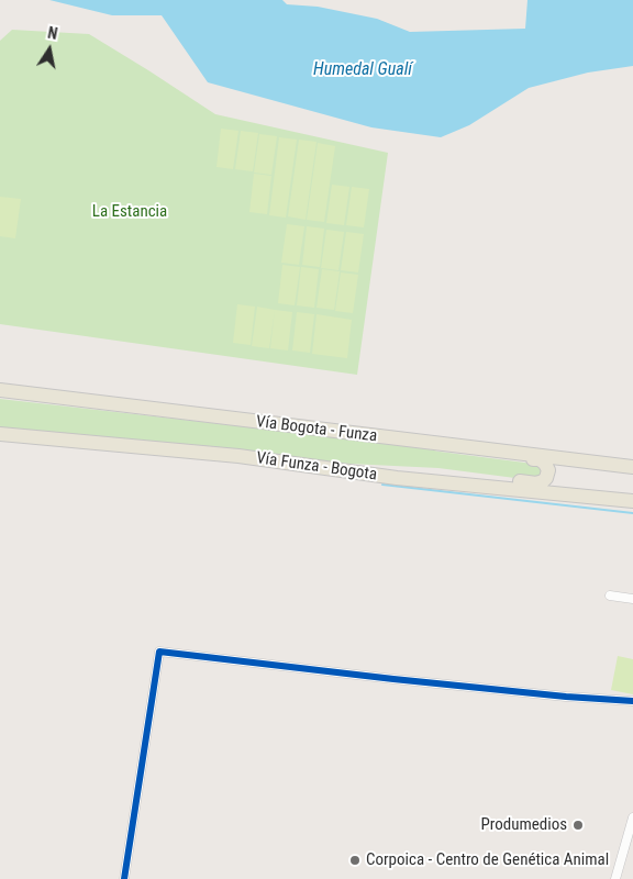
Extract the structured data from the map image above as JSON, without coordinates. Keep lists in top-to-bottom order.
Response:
{
  "streets": {
    "main road": ["Vía Bogota - Funza", "Vía Funza - Bogota"]
  },
  "water": ["Humedal Gualí"],
  "parks": ["La Estancia"],
  "places": ["Produmedios", "Corpoica - Centro de Genética Animal"],
  "north": "top"
}
